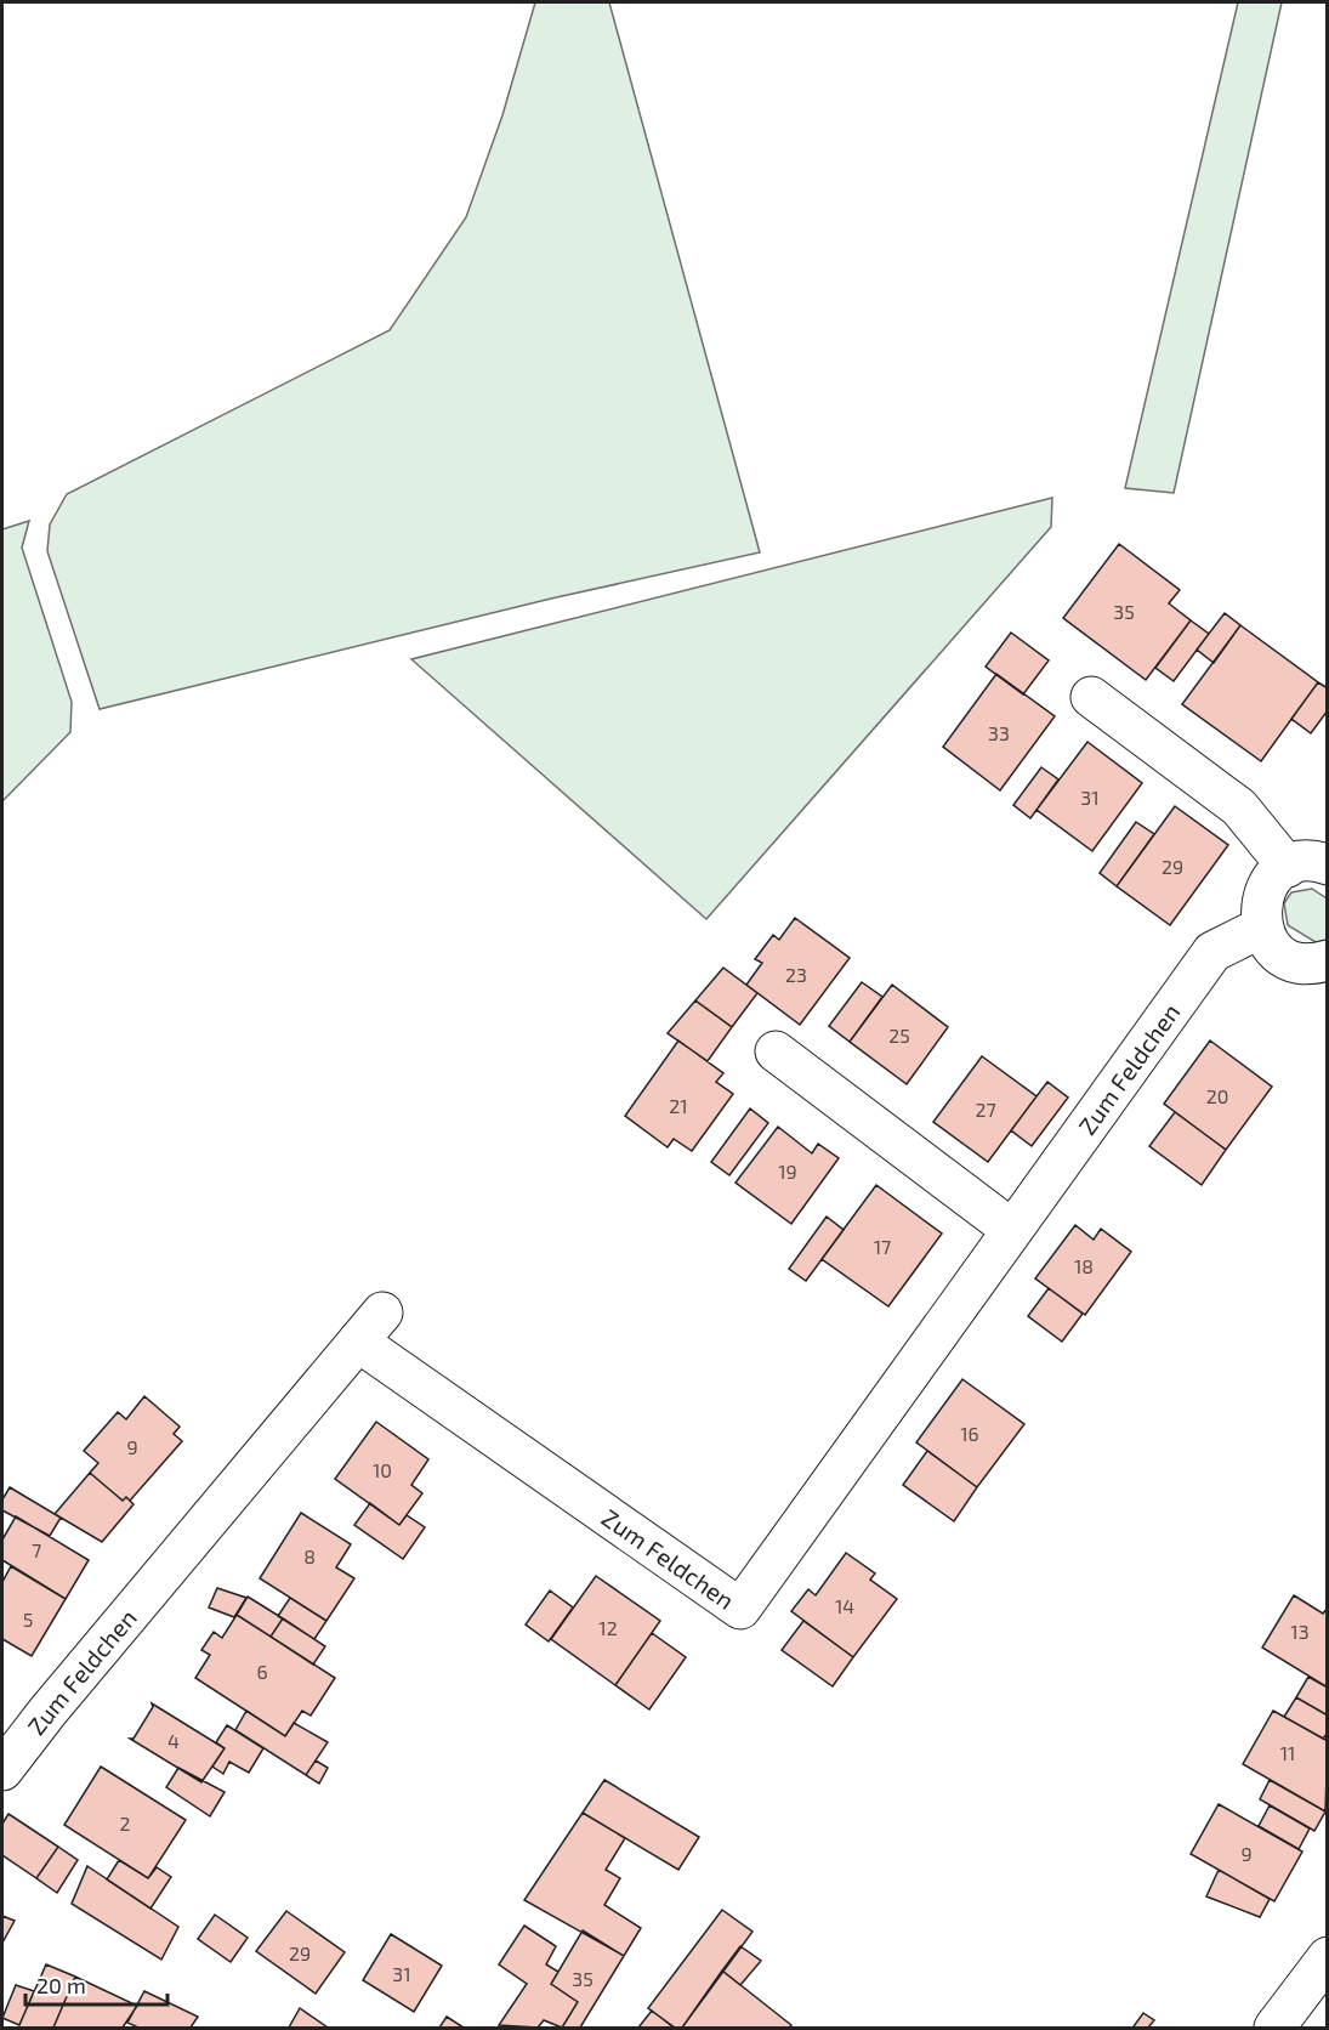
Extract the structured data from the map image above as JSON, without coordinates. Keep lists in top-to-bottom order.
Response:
{
  "streets": {
    "street": ["Zum Feldchen"]
  },
  "house_numbers": [
    "35",
    "33",
    "31",
    "29",
    "23",
    "25",
    "20",
    "21",
    "27",
    "19",
    "17",
    "18",
    "16",
    "9",
    "10",
    "7",
    "8",
    "14",
    "5",
    "12",
    "13",
    "6",
    "4",
    "11",
    "2",
    "9",
    "29",
    "31",
    "35"
  ],
  "scale_bar": "20 m"
}
